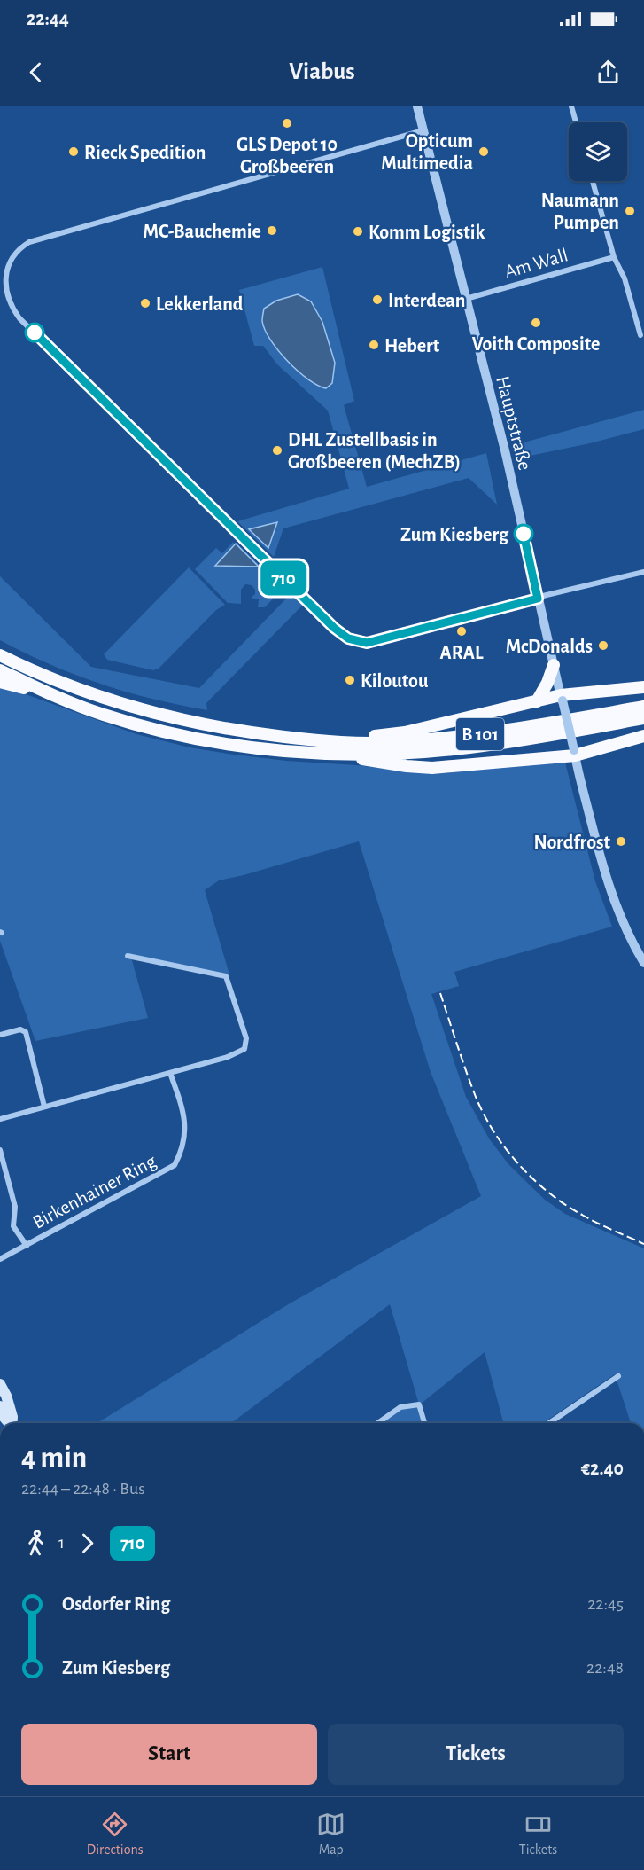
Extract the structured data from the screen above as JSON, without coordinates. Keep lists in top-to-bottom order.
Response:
{
  "streets": {
    "highway": ["B 101"],
    "street": ["Am Wall", "Hauptstraße", "Birkenhainer Ring"]
  },
  "crossings": [
    ["Am Wall", "Hauptstraße"]
  ],
  "places": [
    "GLS Depot 10 Großbeeren",
    "Rieck Spedition",
    "Opticum Multimedia",
    "Naumann Pumpen",
    "MC-Bauchemie",
    "Komm Logistik",
    "Interdean",
    "Lekkerland",
    "Voith Composite",
    "Hebert",
    "DHL Zustellbasis in Großbeeren (MechZB)",
    "Zum Kiesberg",
    "ARAL",
    "McDonalds",
    "Kiloutou",
    "Nordfrost"
  ],
  "lines": ["bus line 710"],
  "page": {
    "status": "22:44",
    "header": "Viabus",
    "on_map": "710",
    "heading": ["4 min", "22:44 – 22:48 · Bus", "€2.40"],
    "legs": ["1", "710"],
    "list": [
      {
        "name": "Osdorfer Ring",
        "value": "22:45"
      },
      {
        "name": "Zum Kiesberg",
        "value": "22:48"
      }
    ],
    "buttons": ["Start", "Tickets"],
    "tabs": ["Directions", "Map", "Tickets"]
  }
}
